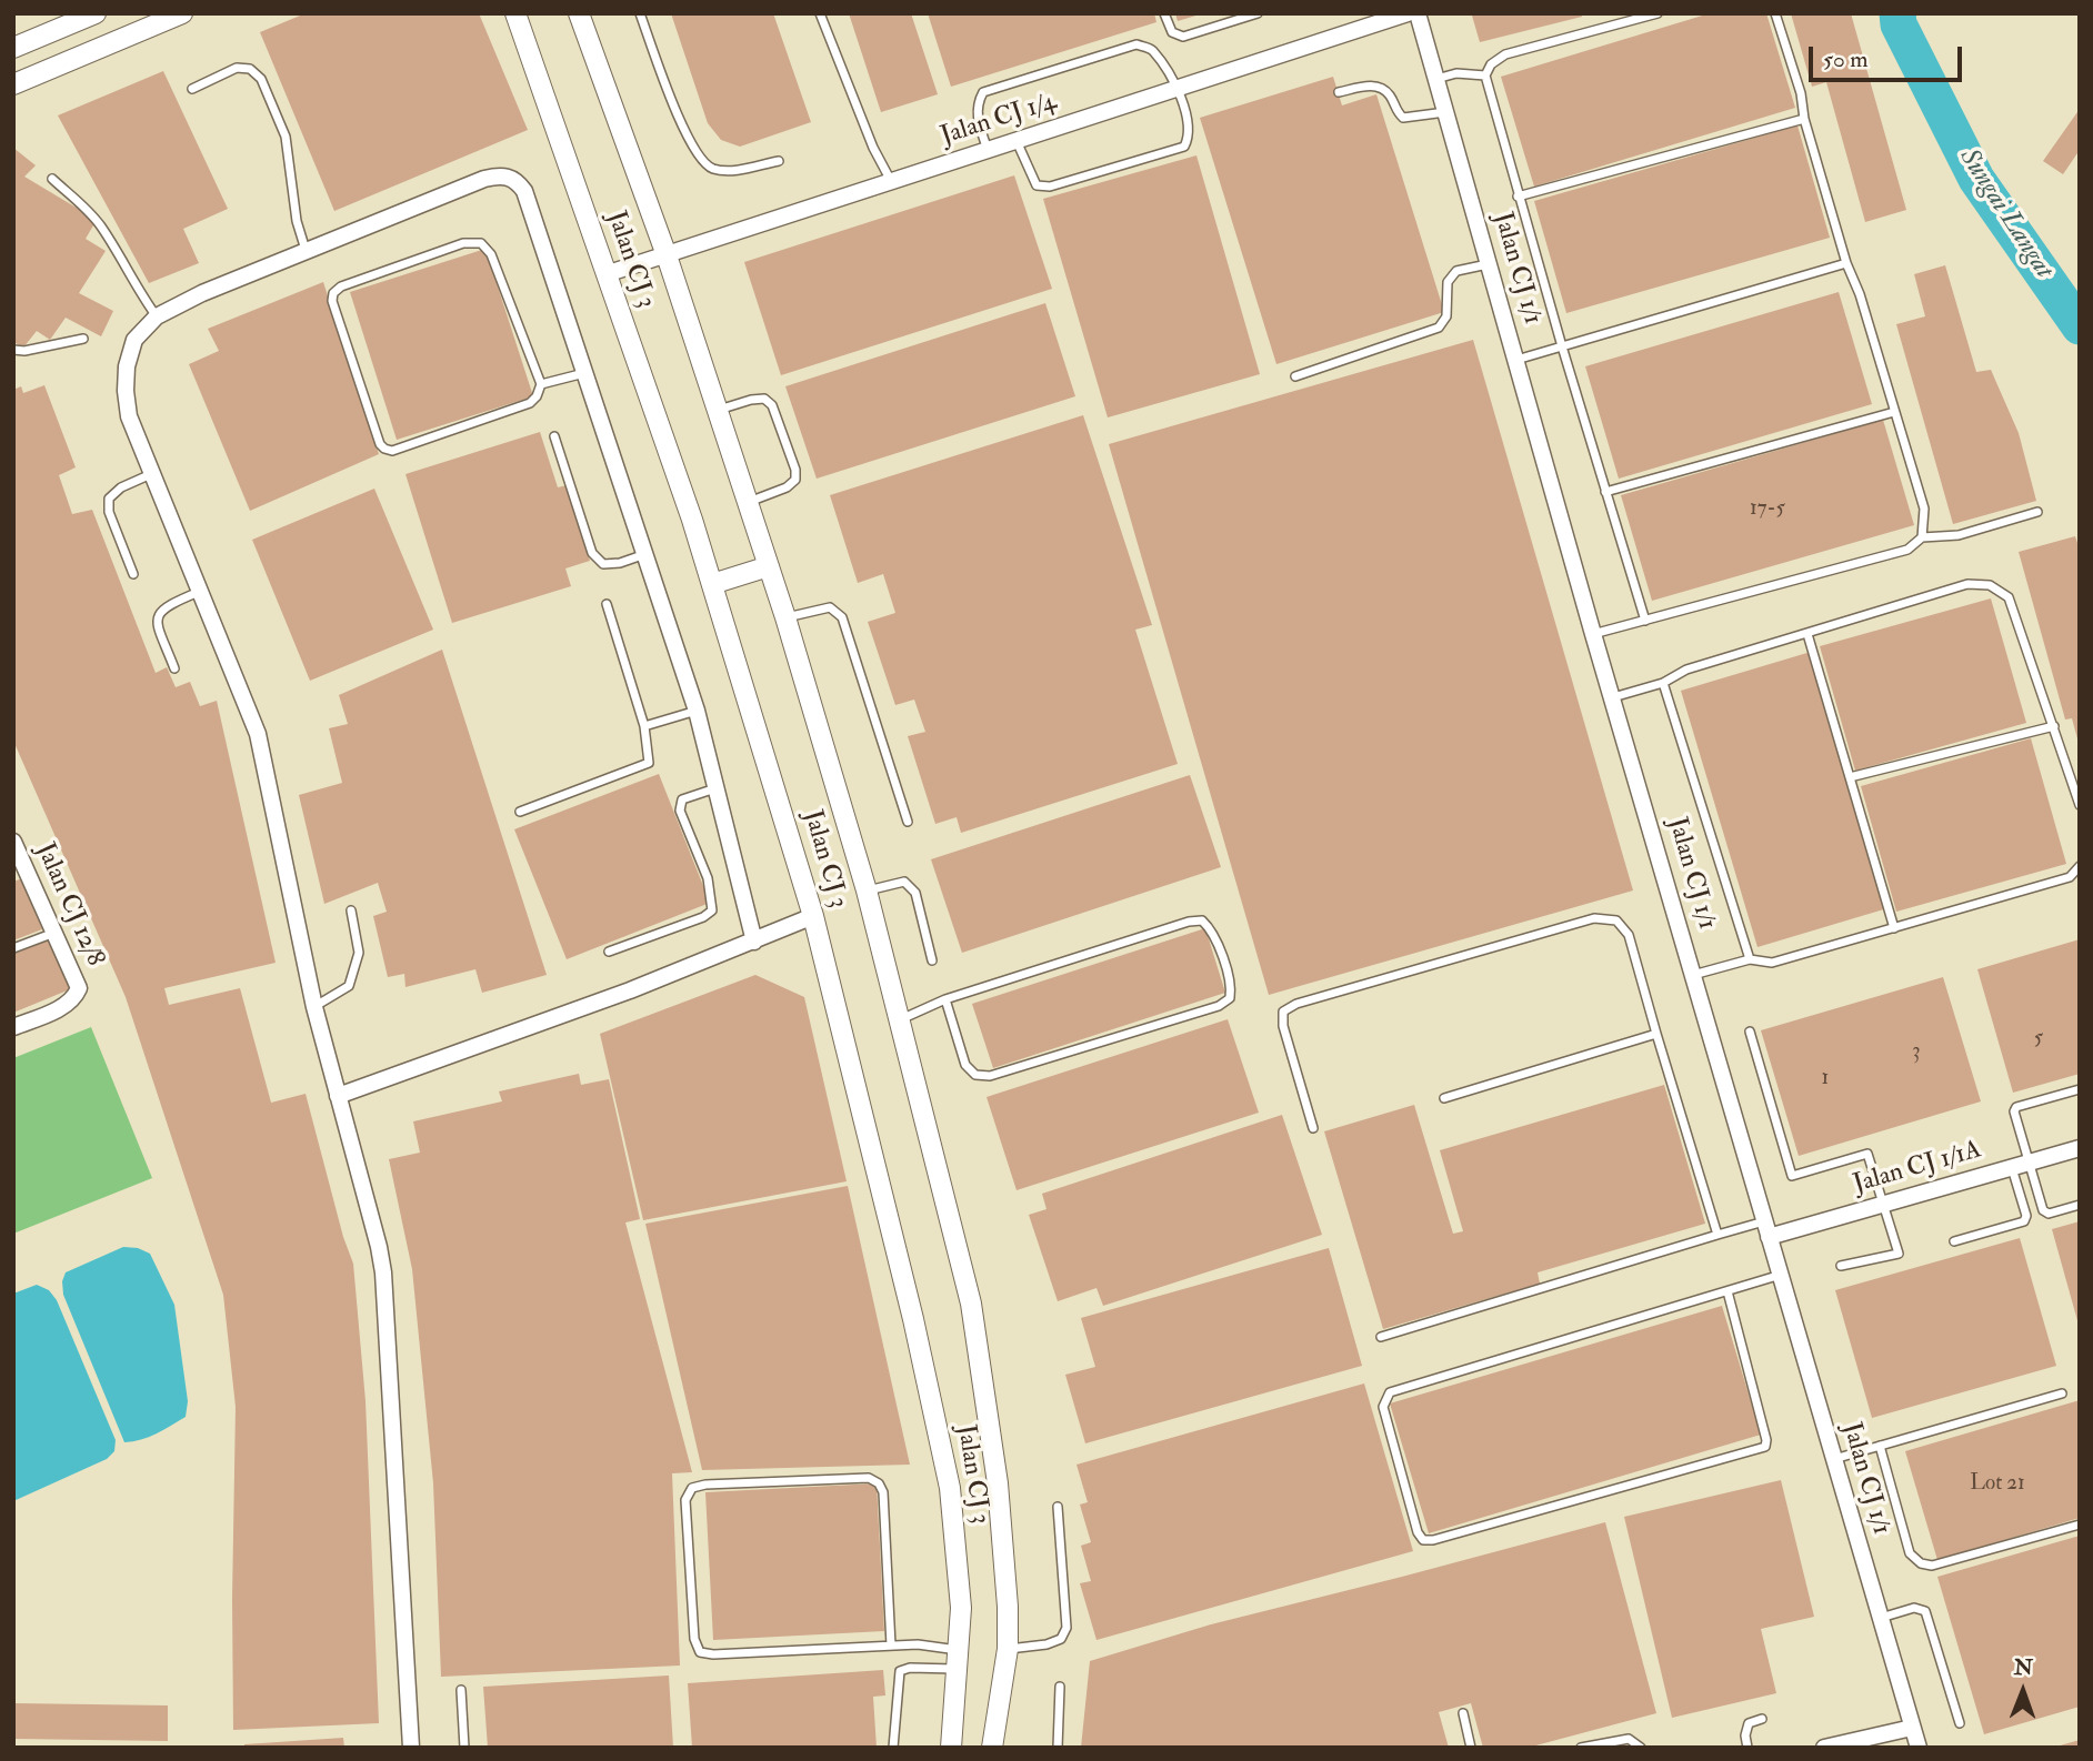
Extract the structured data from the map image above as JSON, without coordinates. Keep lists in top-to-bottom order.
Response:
{
  "streets": {
    "street": [
      "Jalan CJ 1/4",
      "Jalan CJ 3",
      "Jalan CJ 1/1",
      "Jalan CJ 12/8",
      "Jalan CJ 1/1A"
    ]
  },
  "crossings": [
    ["Jalan CJ 1/4", "Jalan CJ 3"],
    ["Jalan CJ 1/1", "Jalan CJ 1/1A"]
  ],
  "water": ["Sungai Langat"],
  "house_numbers": [
    "17-5",
    "5",
    "3",
    "1",
    "Lot 21"
  ],
  "scale_bar": "50 m",
  "north": "top"
}
